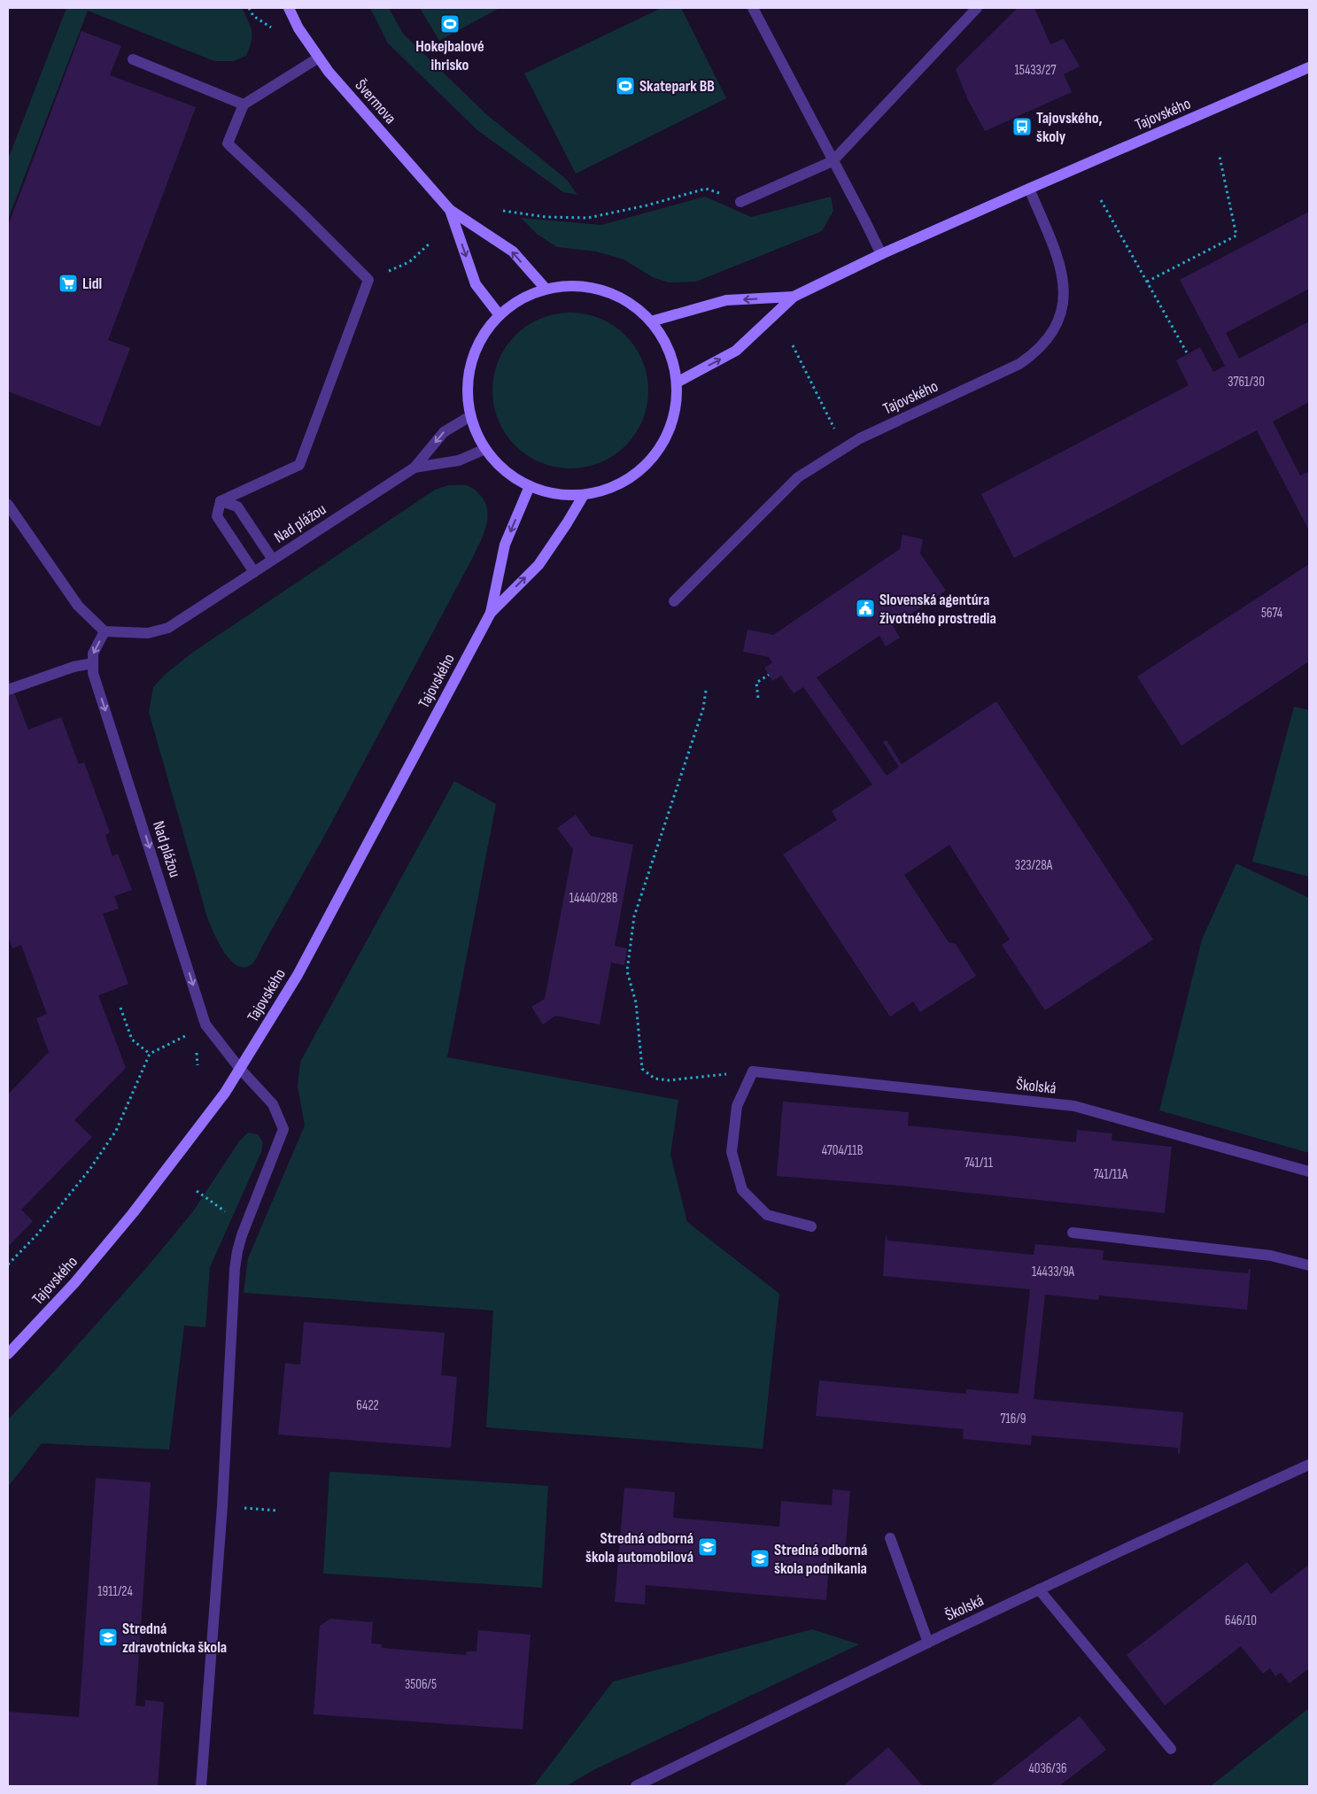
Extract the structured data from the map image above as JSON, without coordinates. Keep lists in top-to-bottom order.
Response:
{
  "streets": {
    "main road": ["Švermova", "Tajovského"],
    "street": ["Nad plážou", "Školská"]
  },
  "crossings": [
    ["Tajovského", "Nad plážou"]
  ],
  "places": {
    "sports": ["Hokejbalové ihrisko", "Skatepark BB"],
    "bus stop": ["Tajovského, školy"],
    "supermarket": ["Lidl"],
    "public building": ["Slovenská agentúra životného prostredia"],
    "school or university": ["Stredná odborná škola automobilová", "Stredná odborná škola podnikania", "Stredná zdravotnícka škola"]
  },
  "house_numbers": [
    "15433/27",
    "3761/30",
    "5674",
    "323/28A",
    "14440/28B",
    "4704/11B",
    "741/11",
    "741/11A",
    "14433/9A",
    "6422",
    "716/9",
    "1911/24",
    "646/10",
    "3506/5",
    "4036/36"
  ]
}
